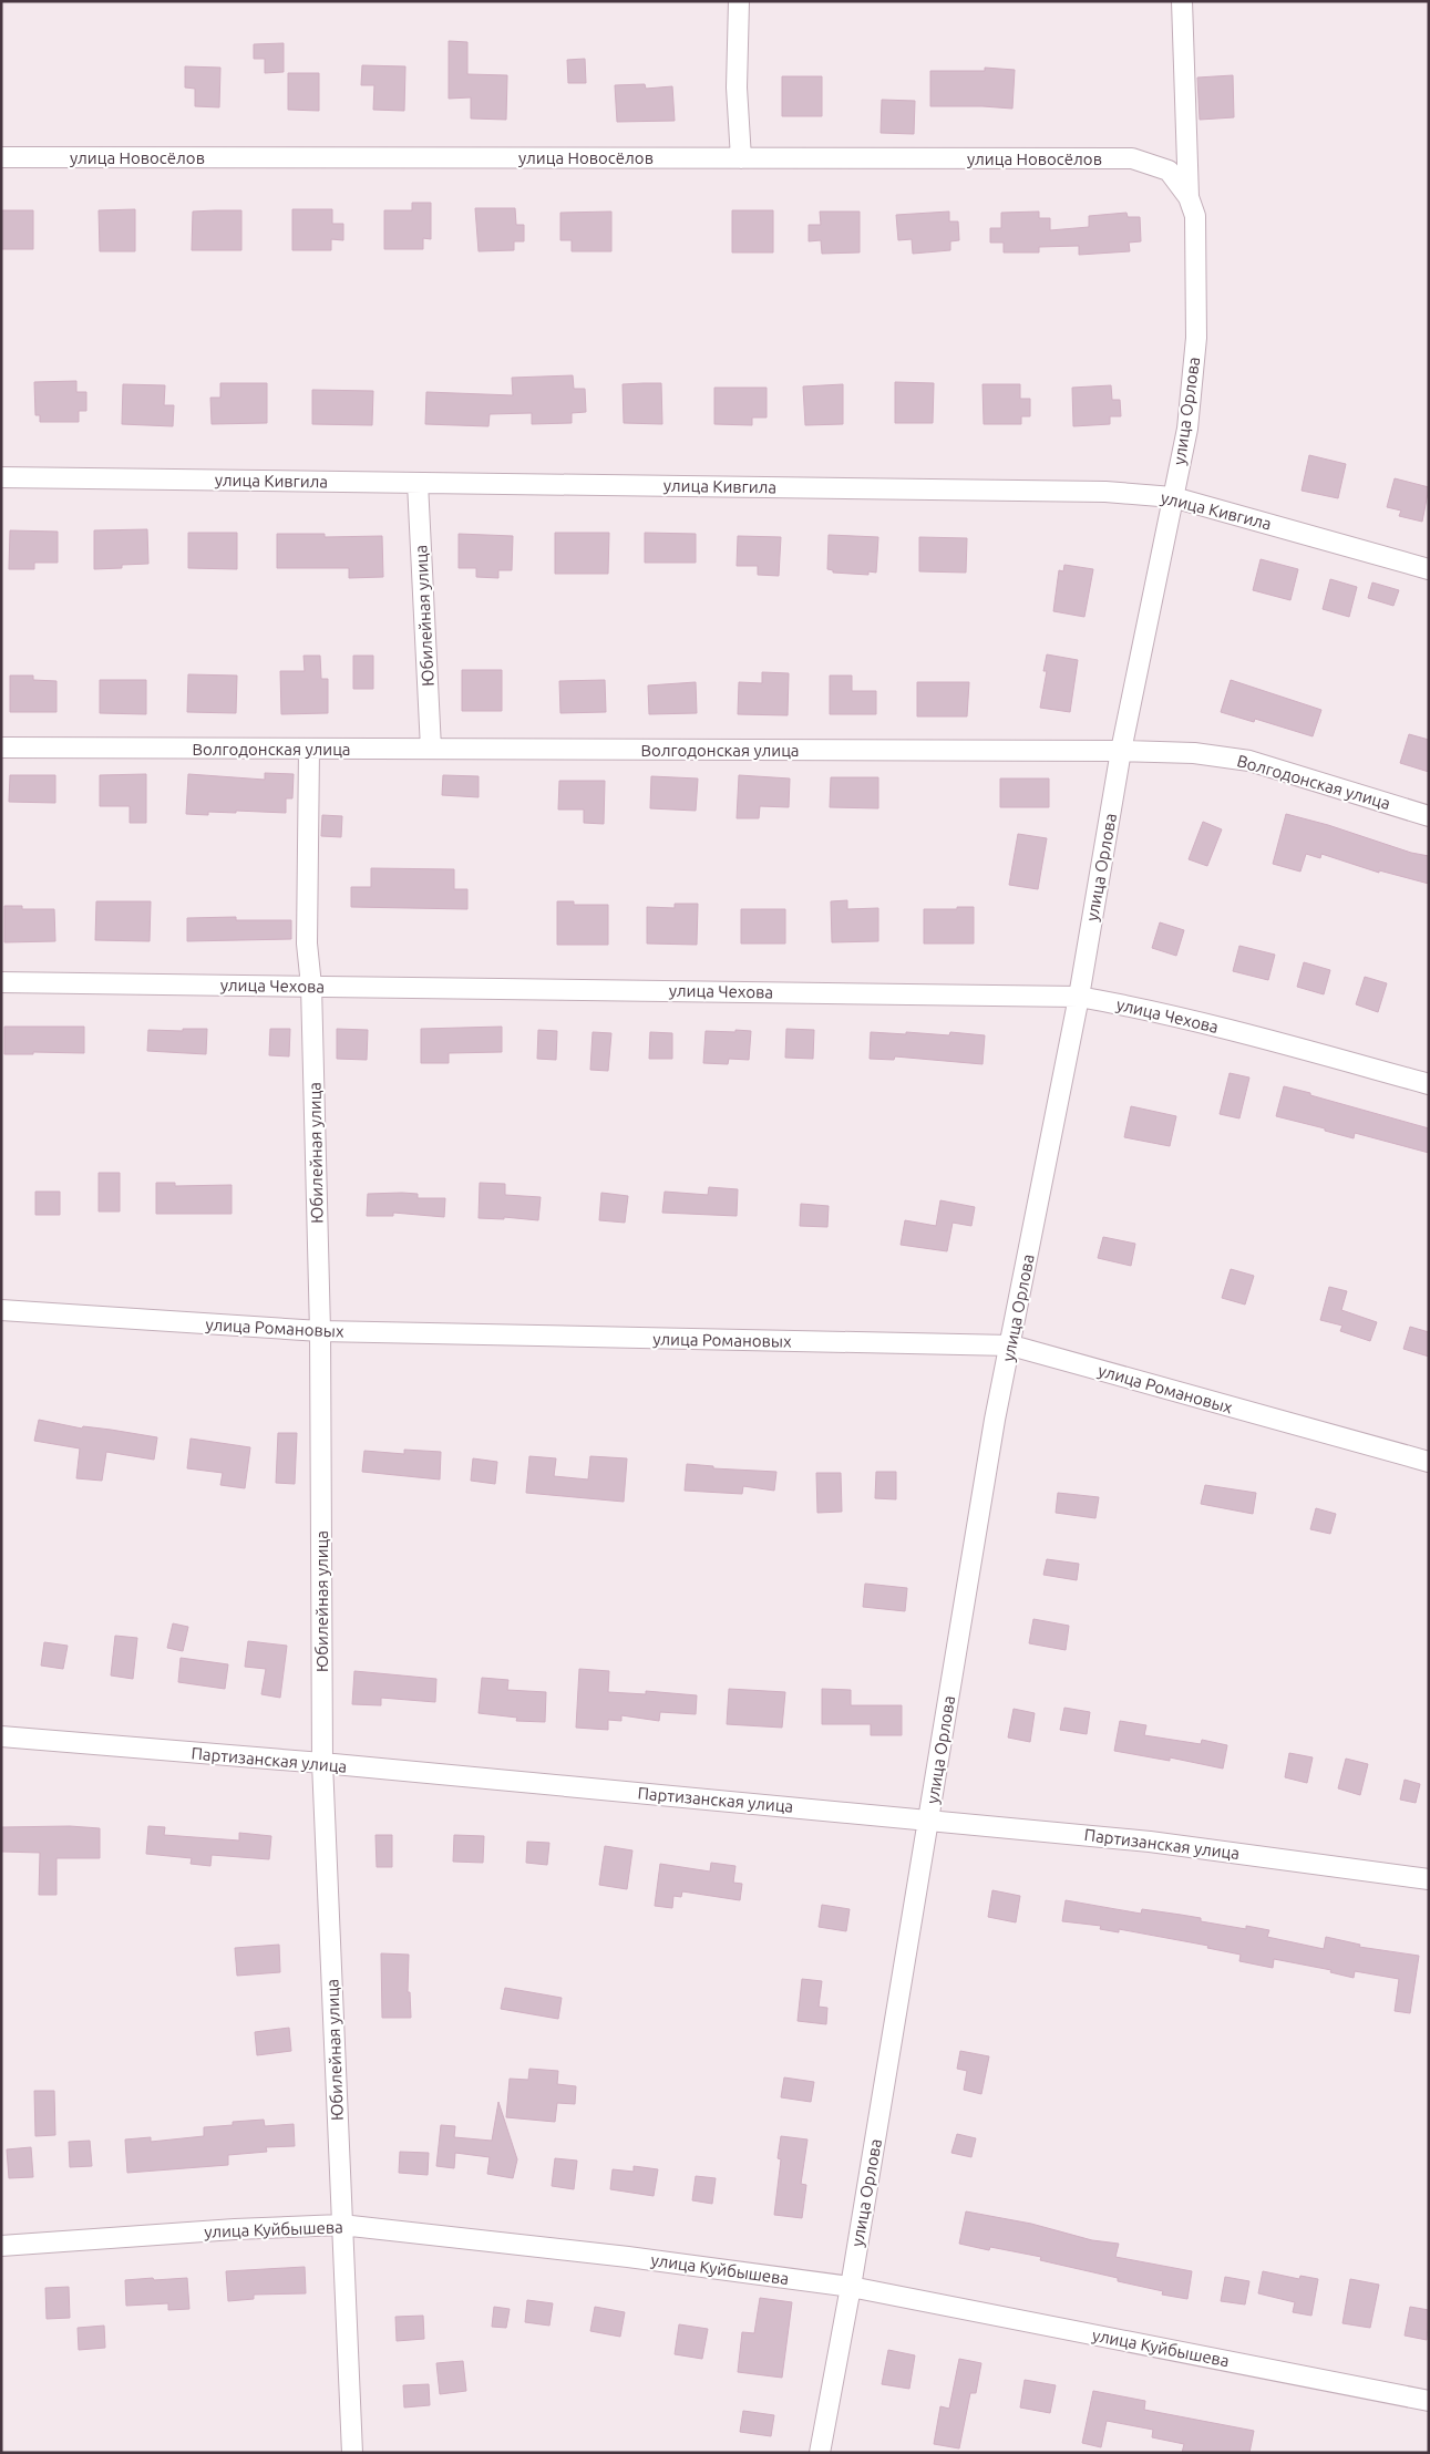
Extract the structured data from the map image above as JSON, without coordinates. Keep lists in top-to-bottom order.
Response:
{
  "streets": {
    "street": [
      "улица Новосёлов",
      "улица Орлова",
      "улица Кивгила",
      "Юбилейная улица",
      "Волгодонская улица",
      "улица Чехова",
      "улица Романовых",
      "Партизанская улица",
      "улица Куйбышева"
    ]
  },
  "crossings": [
    ["улица Новосёлов", "улица Орлова"],
    ["улица Орлова", "улица Кивгила"],
    ["улица Орлова", "Волгодонская улица"],
    ["улица Орлова", "улица Чехова"],
    ["улица Орлова", "улица Романовых"],
    ["улица Орлова", "Партизанская улица"],
    ["улица Орлова", "улица Куйбышева"],
    ["улица Кивгила", "Юбилейная улица"],
    ["Юбилейная улица", "Волгодонская улица"],
    ["Юбилейная улица", "улица Чехова"],
    ["Юбилейная улица", "улица Романовых"],
    ["Юбилейная улица", "Партизанская улица"],
    ["Юбилейная улица", "улица Куйбышева"]
  ]
}
